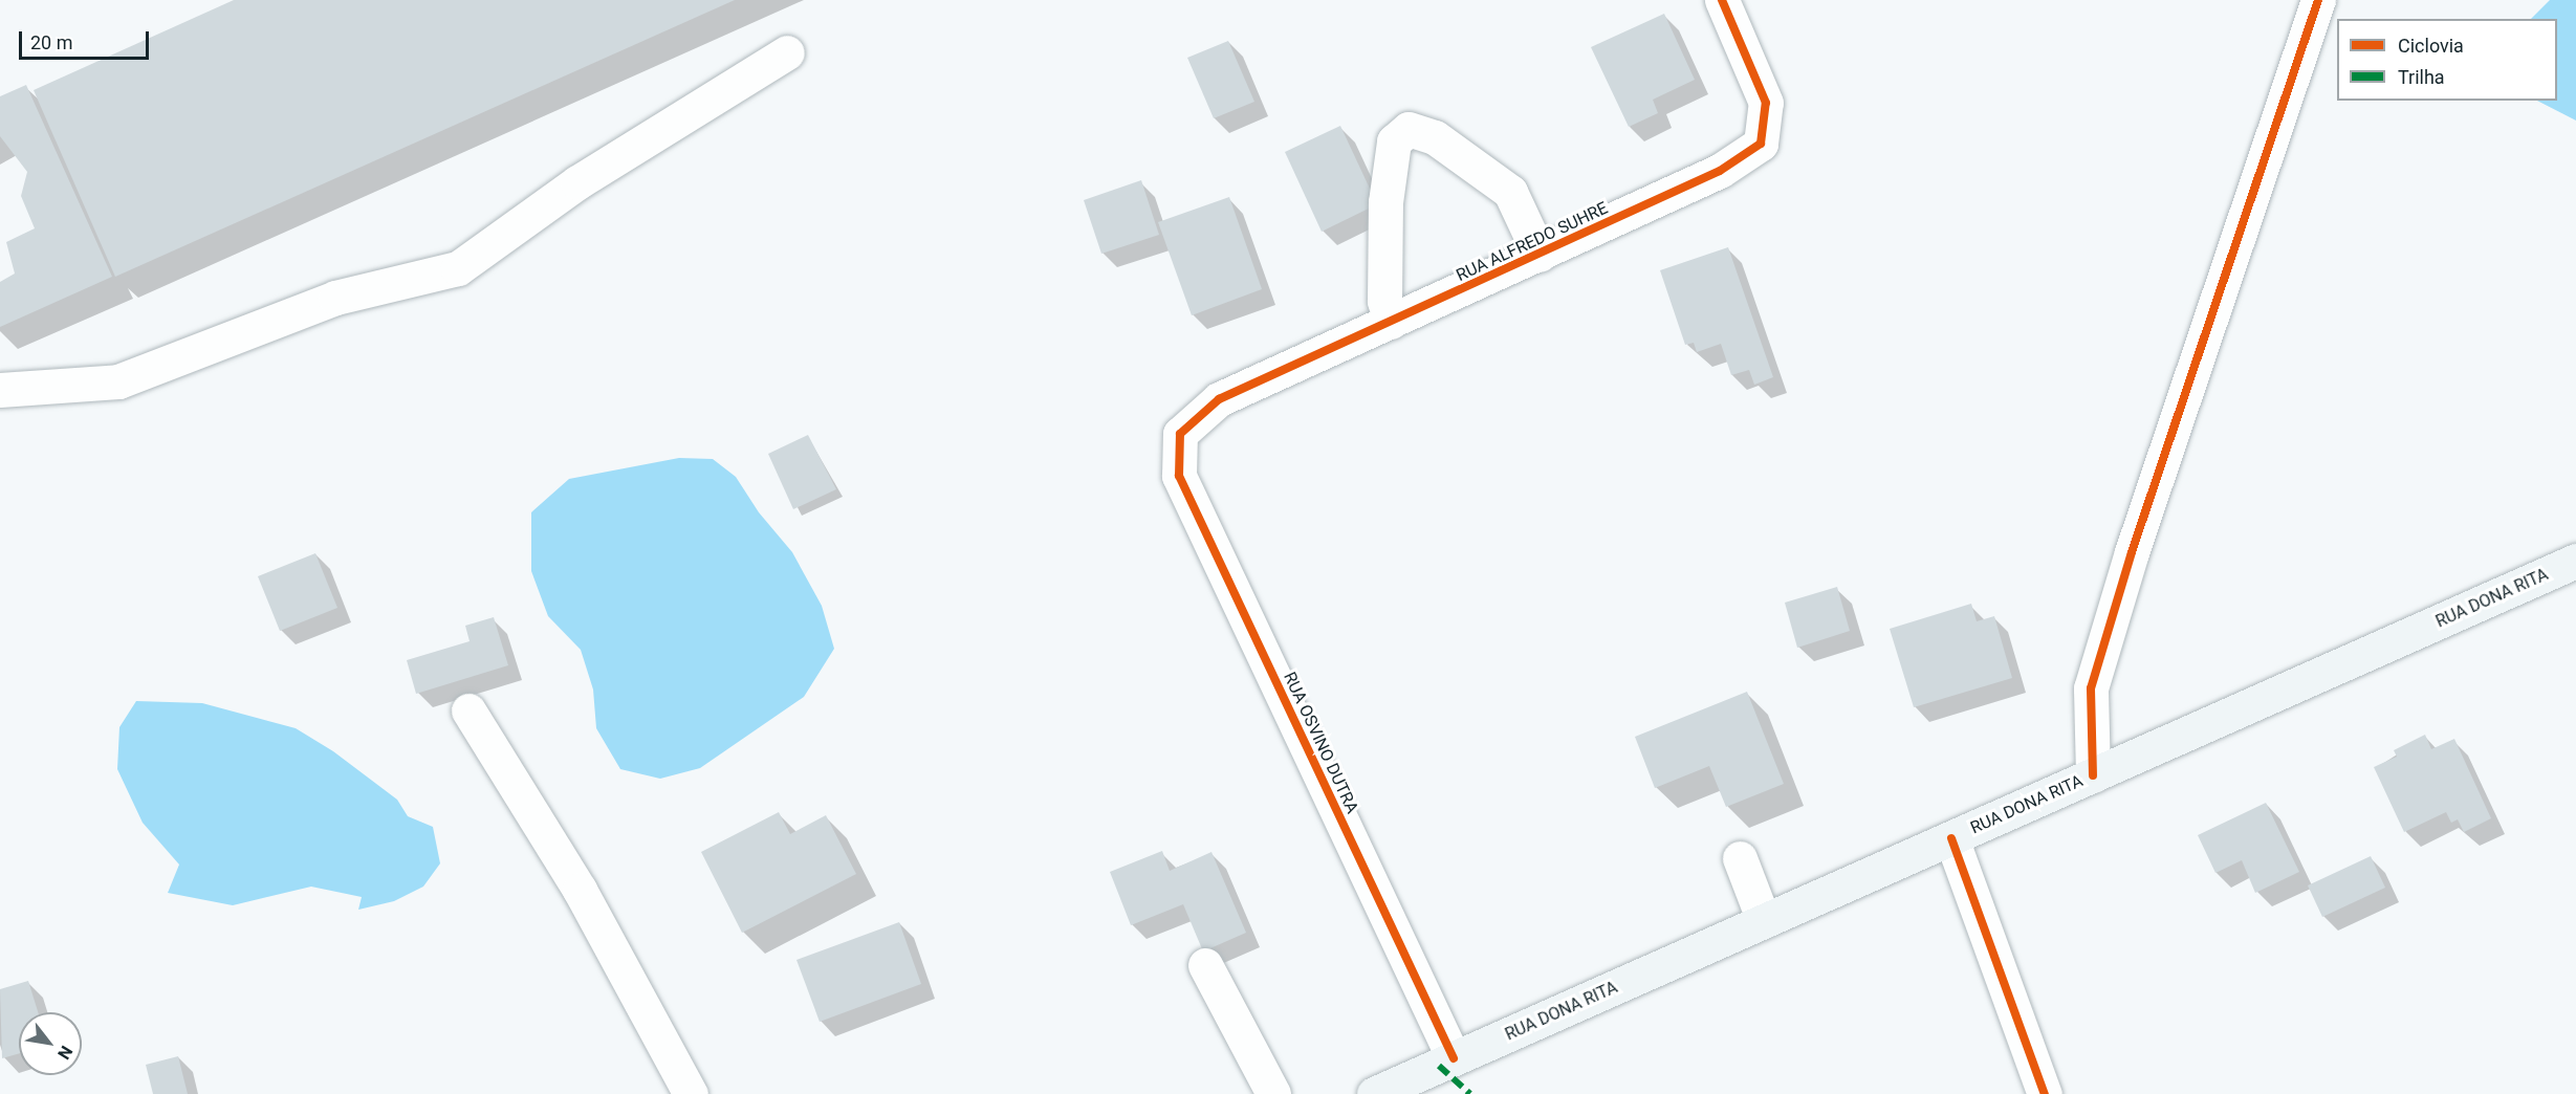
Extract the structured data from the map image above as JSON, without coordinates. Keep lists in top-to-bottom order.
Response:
{
  "streets": {
    "main road": ["RUA DONA RITA"],
    "street": ["RUA ALFREDO SUHRE", "RUA OSVINO DUTRA"]
  },
  "crossings": [
    ["RUA ALFREDO SUHRE", "RUA OSVINO DUTRA"],
    ["RUA DONA RITA", "RUA OSVINO DUTRA"]
  ],
  "legend": ["Ciclovia", "Trilha"],
  "scale_bar": "20 m",
  "north": "bottom right"
}
